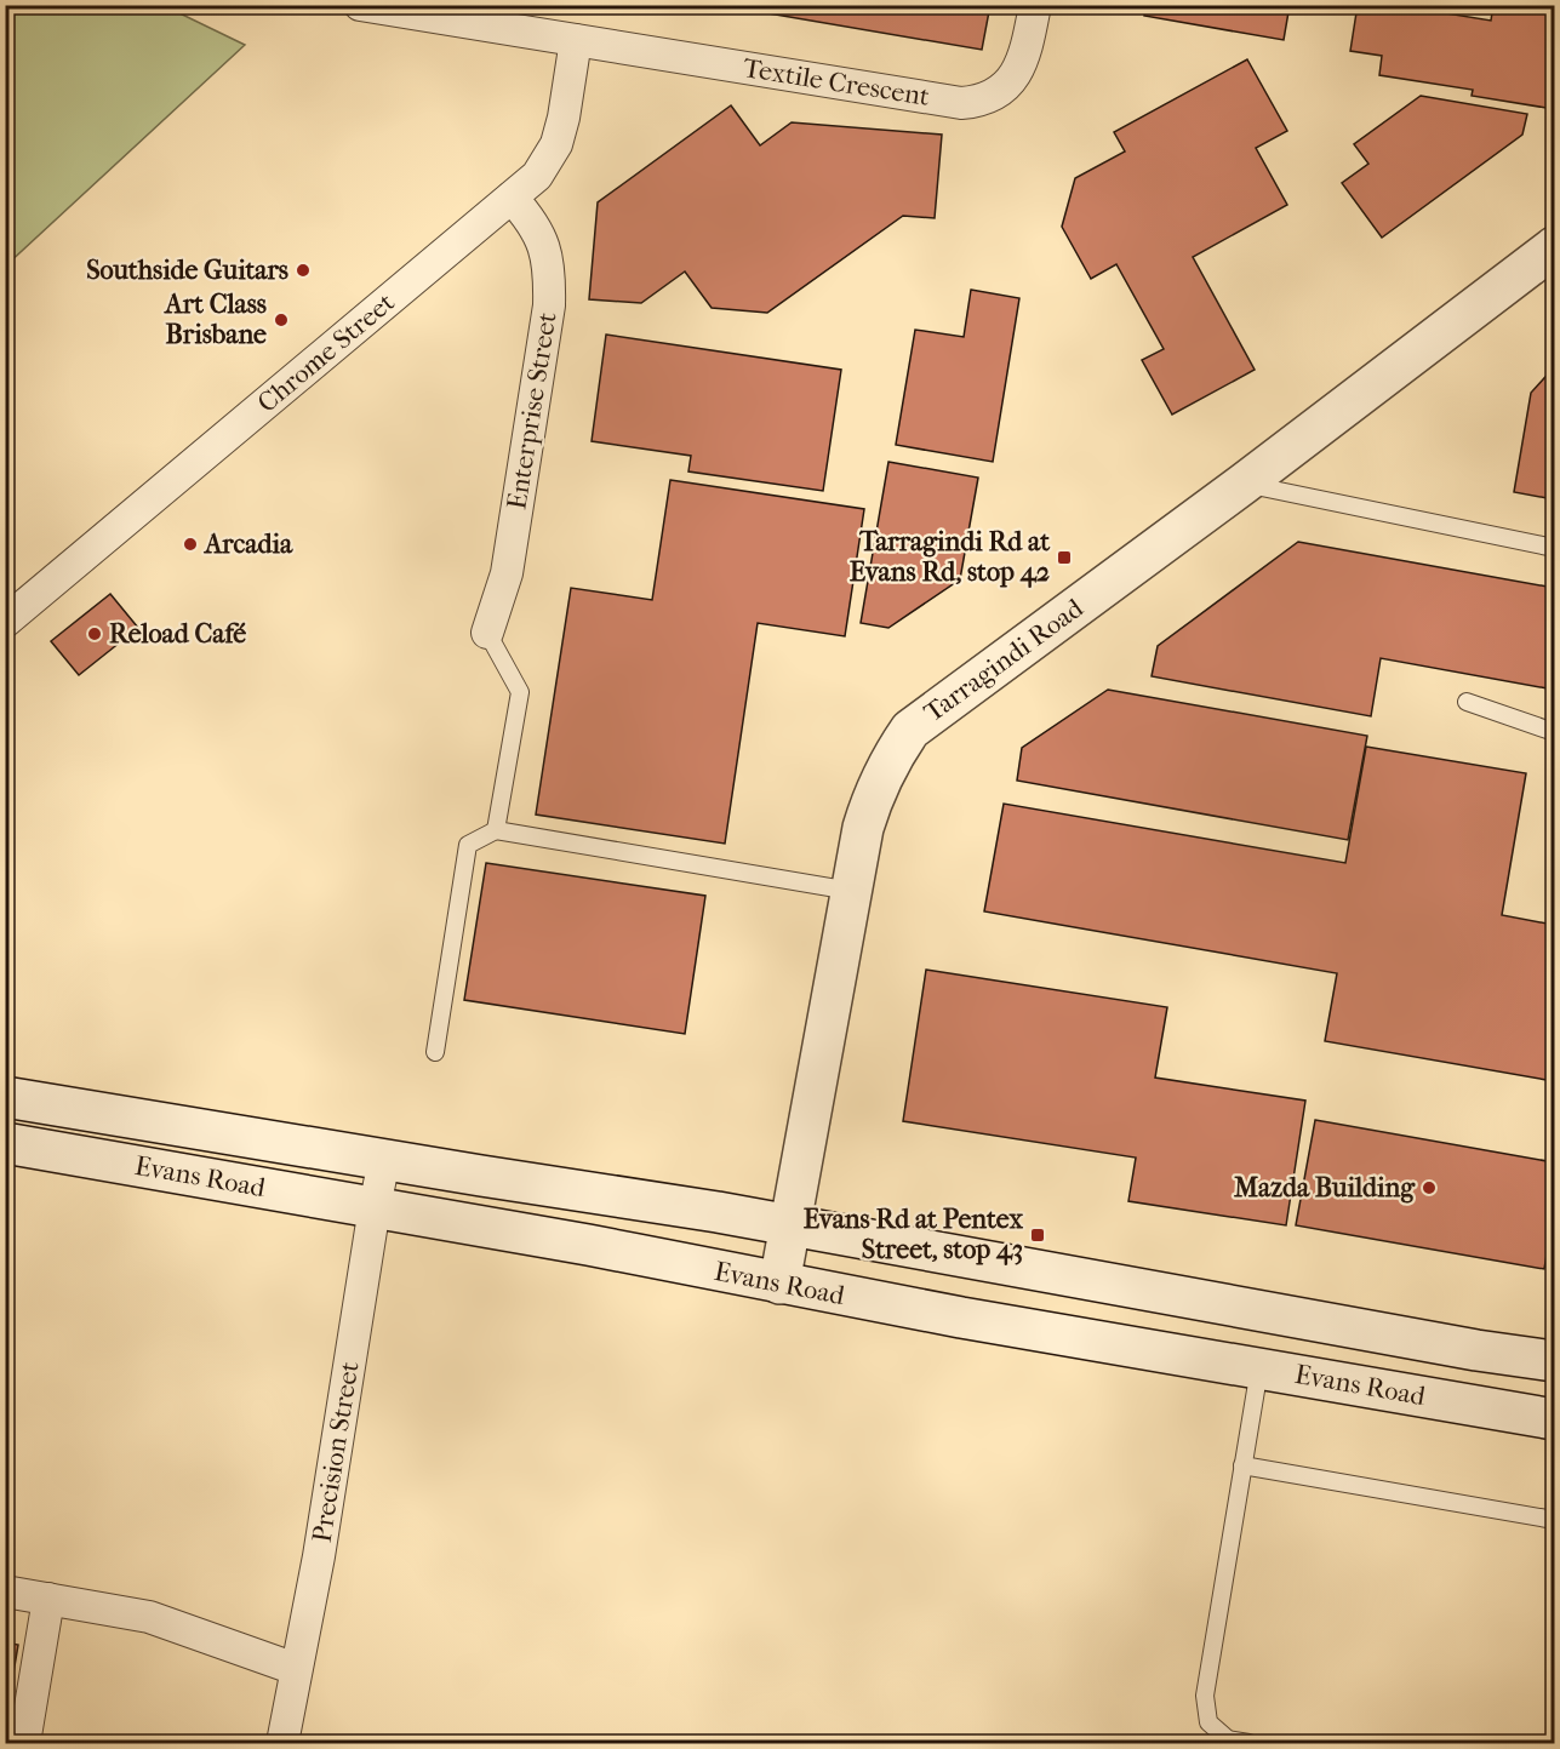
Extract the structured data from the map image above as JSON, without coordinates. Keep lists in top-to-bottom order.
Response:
{
  "streets": {
    "main road": ["Tarragindi Road", "Evans Road"],
    "street": [
      "Textile Crescent",
      "Chrome Street",
      "Enterprise Street",
      "Precision Street"
    ]
  },
  "crossings": [
    ["Textile Crescent", "Chrome Street"],
    ["Chrome Street", "Enterprise Street"],
    ["Tarragindi Road", "Evans Road"],
    ["Evans Road", "Precision Street"]
  ],
  "places": {
    "other": [
      "Southside Guitars",
      "Art Class Brisbane",
      "Arcadia",
      "Reload Café",
      "Mazda Building"
    ],
    "transit": ["Tarragindi Rd at Evans Rd, stop 42", "Evans Rd at Pentex Street, stop 43"]
  }
}
